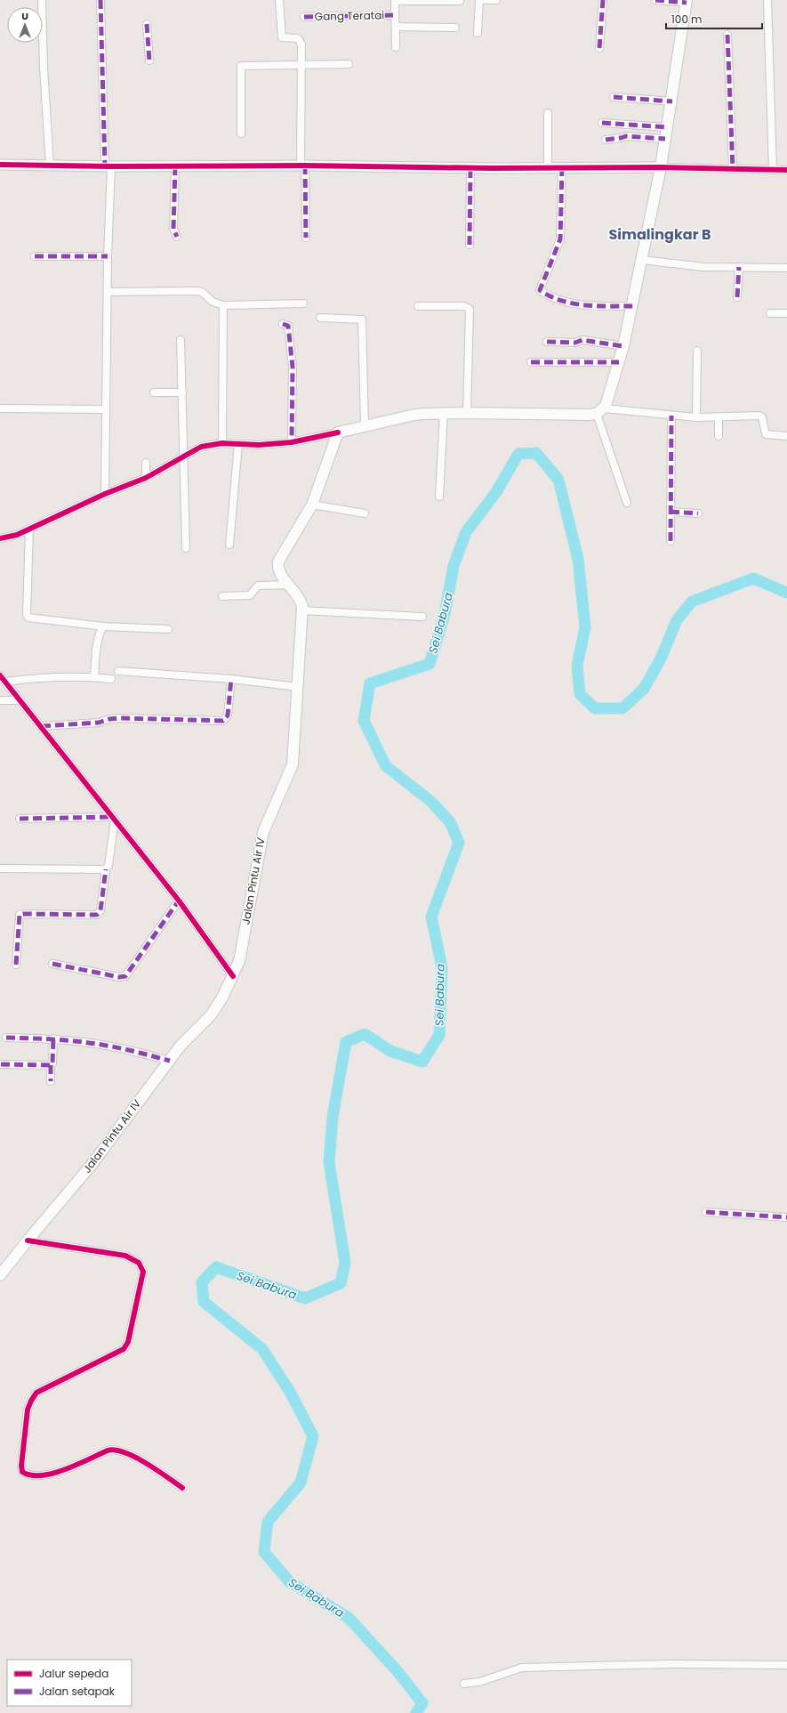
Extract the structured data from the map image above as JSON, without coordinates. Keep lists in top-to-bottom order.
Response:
{
  "streets": {
    "main road": ["Jalan Pintu Air IV"],
    "street": ["Gang Teratai"]
  },
  "districts": ["Simalingkar B"],
  "water": ["Sei Babura"],
  "legend": ["Jalur sepeda", "Jalan setapak"],
  "scale_bar": "100 m",
  "north": "top"
}
